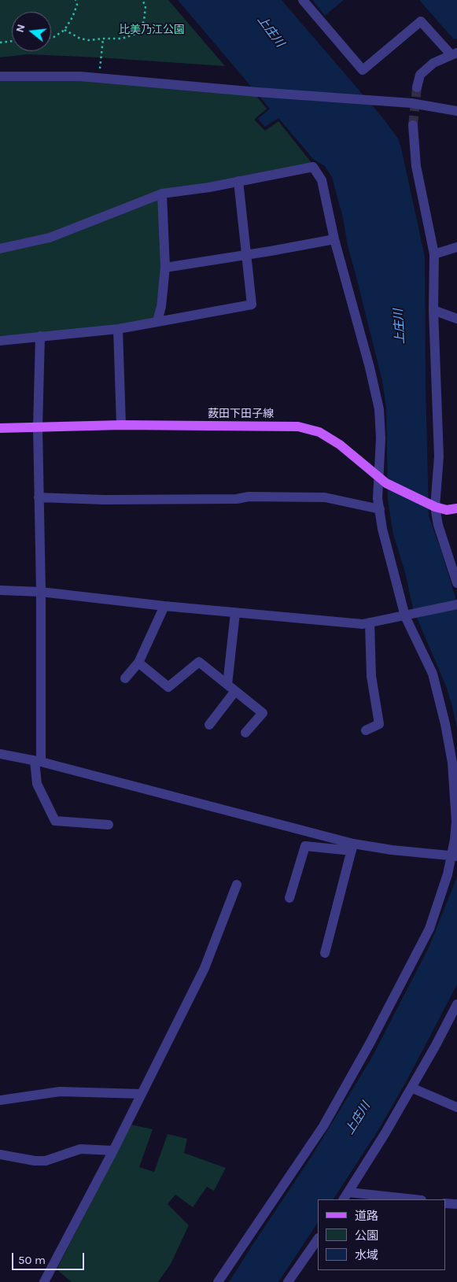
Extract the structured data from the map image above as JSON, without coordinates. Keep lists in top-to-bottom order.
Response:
{
  "streets": {
    "main road": ["薮田下田子線"]
  },
  "water": ["上庄川"],
  "parks": ["比美乃江公園"],
  "legend": ["道路", "公園", "水域"],
  "scale_bar": "50 m",
  "north": "left"
}
